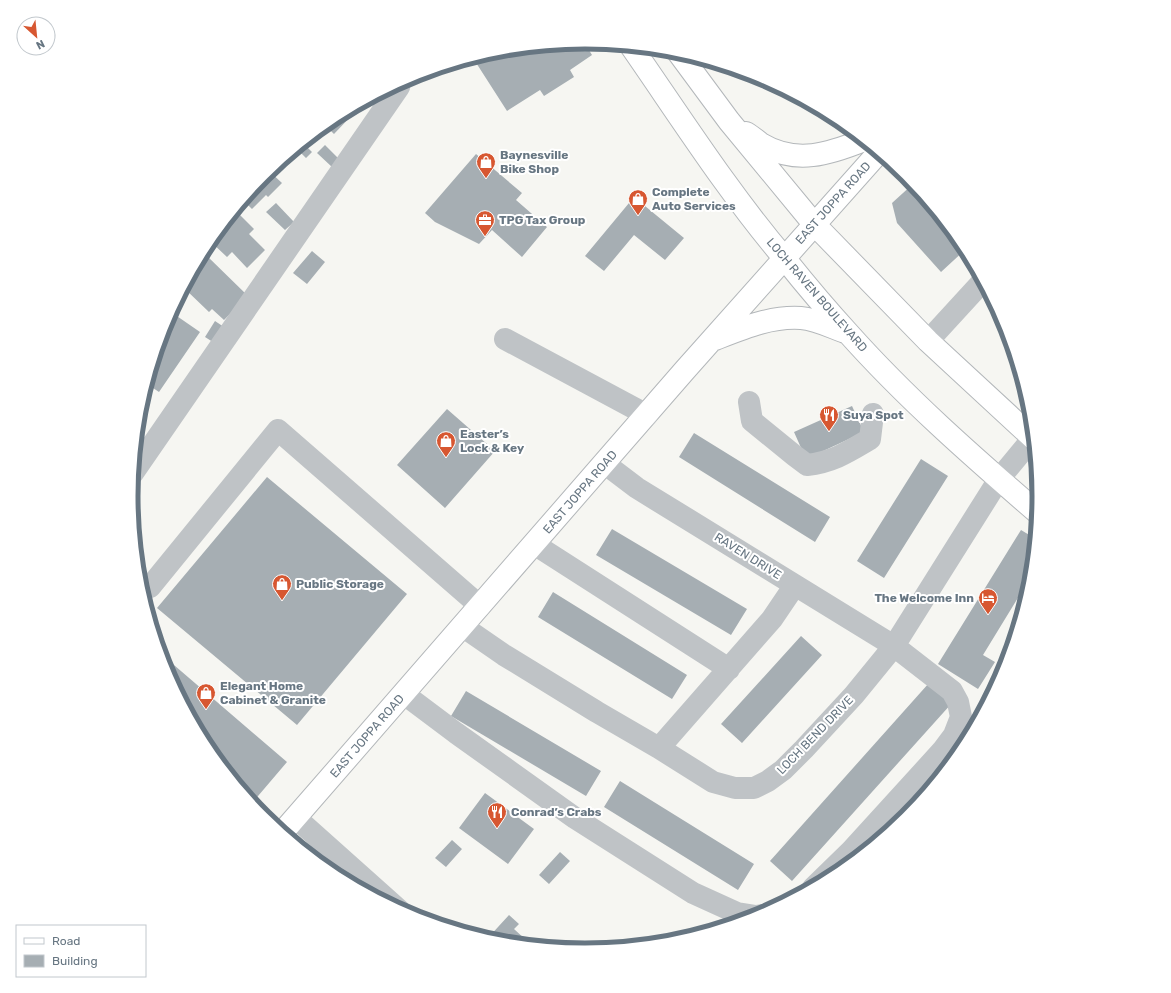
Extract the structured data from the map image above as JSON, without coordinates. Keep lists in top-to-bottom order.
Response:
{
  "streets": {
    "main road": ["EAST JOPPA ROAD", "LOCH RAVEN BOULEVARD"],
    "street": ["RAVEN DRIVE", "LOCH BEND DRIVE"]
  },
  "crossings": [
    ["EAST JOPPA ROAD", "LOCH RAVEN BOULEVARD"],
    ["EAST JOPPA ROAD", "RAVEN DRIVE"],
    ["EAST JOPPA ROAD", "LOCH BEND DRIVE"],
    ["LOCH RAVEN BOULEVARD", "LOCH BEND DRIVE"],
    ["RAVEN DRIVE", "LOCH BEND DRIVE"]
  ],
  "places": {
    "shop": [
      "Baynesville Bike Shop",
      "Complete Auto Services",
      "Easter’s Lock & Key",
      "Public Storage",
      "Elegant Home Cabinet & Granite"
    ],
    "office": ["TPG Tax Group"],
    "restaurant": ["Suya Spot", "Conrad’s Crabs"],
    "hotel": ["The Welcome Inn"]
  },
  "legend": ["Road", "Building"],
  "north": "bottom right"
}
